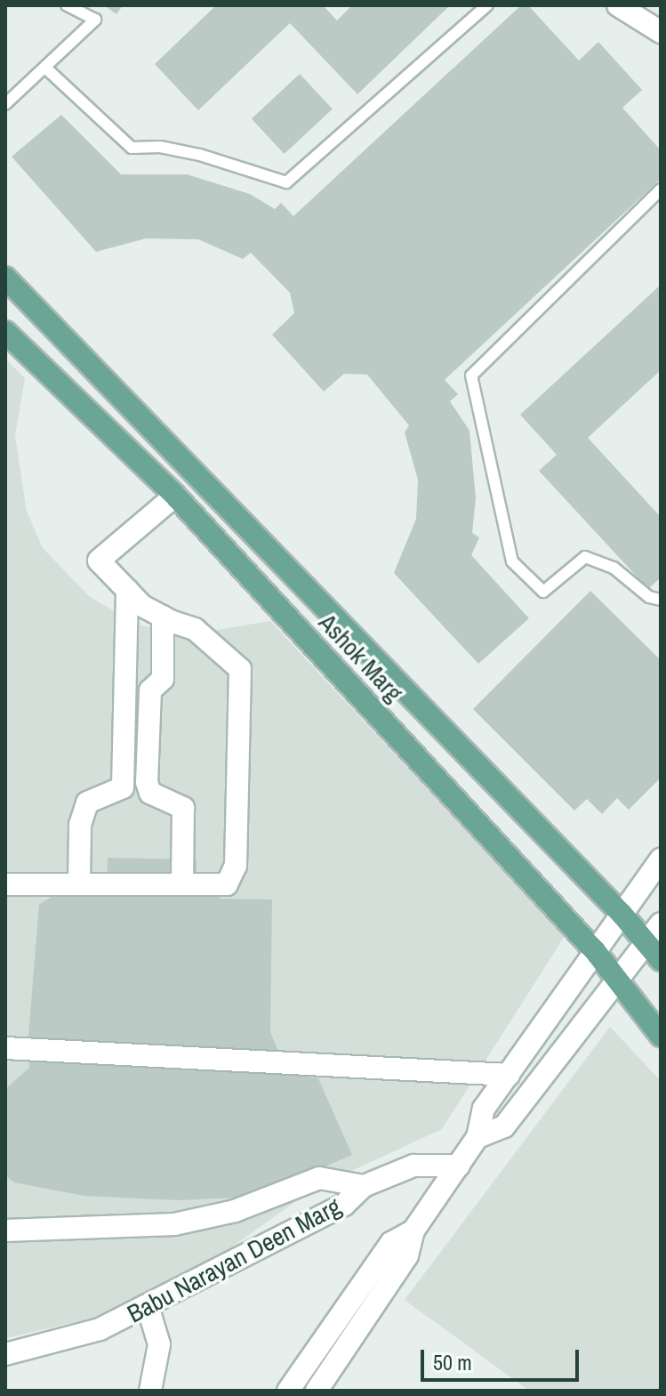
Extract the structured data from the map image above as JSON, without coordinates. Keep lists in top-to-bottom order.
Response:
{
  "streets": {
    "main road": ["Ashok Marg"],
    "street": ["Babu Narayan Deen Marg"]
  },
  "scale_bar": "50 m"
}
